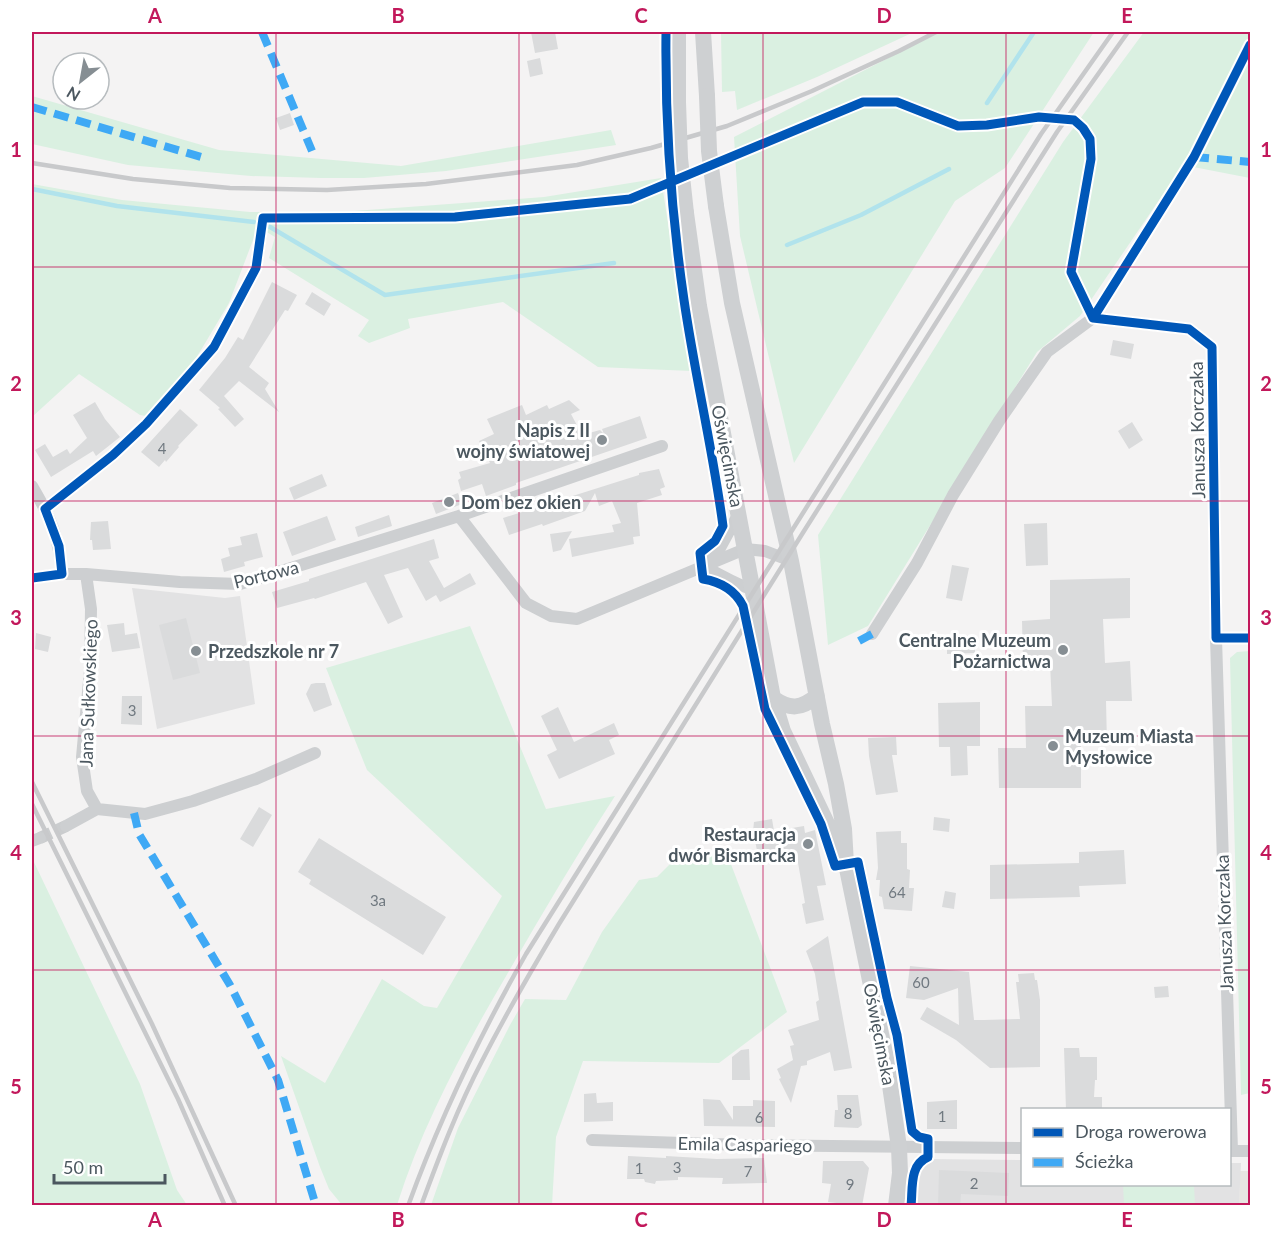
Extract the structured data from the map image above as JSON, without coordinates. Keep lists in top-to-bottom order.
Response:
{
  "streets": {
    "main road": ["Oświęcimska"],
    "street": [
      "Janusza Korczaka",
      "Portowa",
      "Jana Sułkowskiego",
      "Emila Caspariego"
    ]
  },
  "crossings": [
    ["Oświęcimska", "Emila Caspariego"],
    ["Portowa", "Jana Sułkowskiego"]
  ],
  "places": [
    "Napis z II wojny światowej",
    "Dom bez okien",
    "Centralne Muzeum Pożarnictwa",
    "Przedszkole nr 7",
    "Muzeum Miasta Mysłowice",
    "Restauracja dwór Bismarcka"
  ],
  "house_numbers": [
    "4",
    "3",
    "64",
    "3a",
    "60",
    "8",
    "1",
    "6",
    "3",
    "1",
    "7",
    "2",
    "9"
  ],
  "legend": ["Droga rowerowa", "Ścieżka"],
  "scale_bar": "50 m",
  "north": "bottom left",
  "grid": {
    "columns": [
      "A",
      "B",
      "C",
      "D",
      "E"
    ],
    "rows": [
      "1",
      "2",
      "3",
      "4",
      "5"
    ]
  }
}
